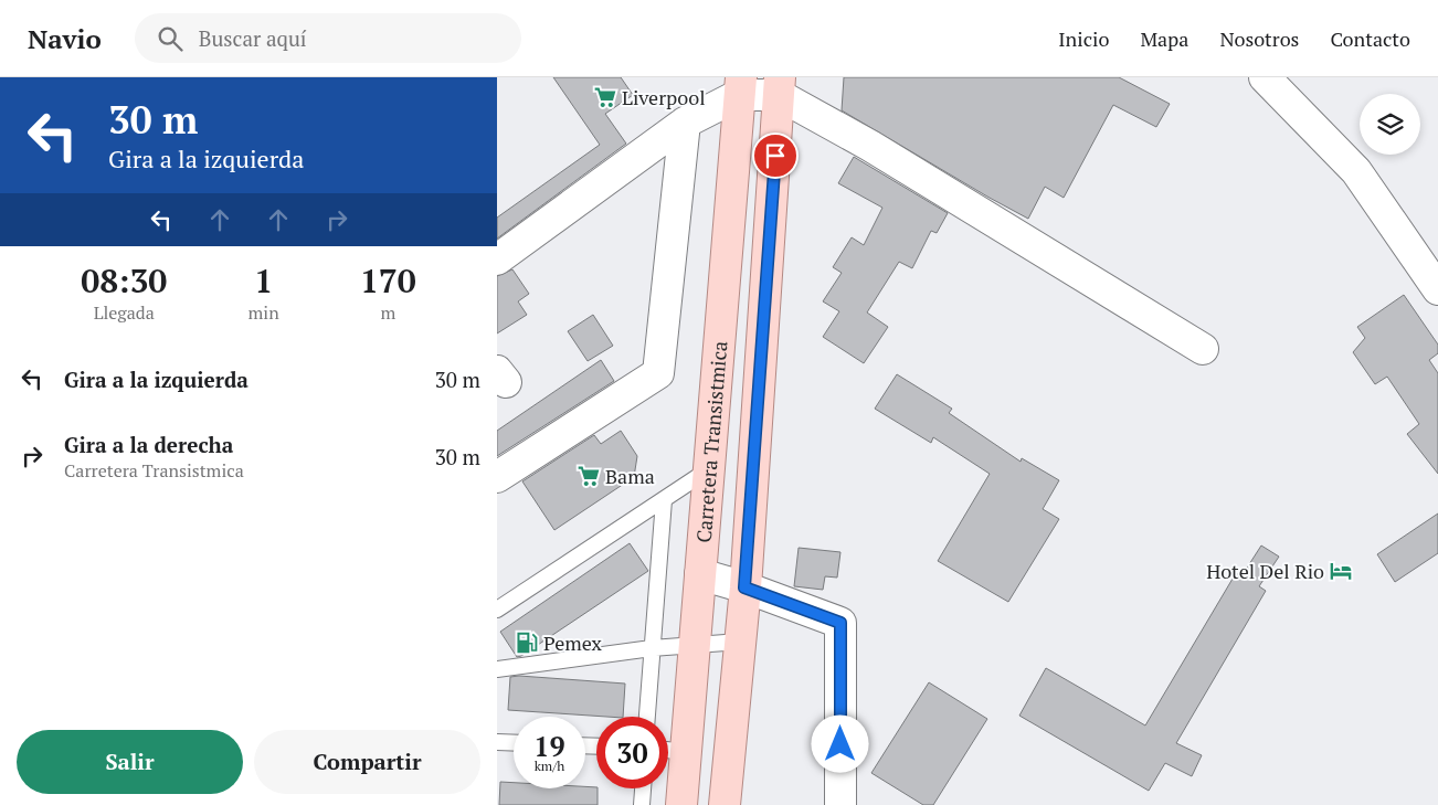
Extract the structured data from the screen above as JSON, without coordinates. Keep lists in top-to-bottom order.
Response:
{
  "streets": {
    "main road": ["Carretera Transistmica"]
  },
  "places": {
    "supermarket": ["Liverpool", "Bama"],
    "hotel": ["Hotel Del Rio"],
    "fuel station": ["Pemex"]
  },
  "page": {
    "header": "Navio",
    "search": "Buscar aquí",
    "nav": [
      "Inicio",
      "Mapa",
      "Nosotros",
      "Contacto"
    ],
    "turn": ["30 m", "Gira a la izquierda"],
    "eta": [
      "08:30",
      "Llegada",
      "1",
      "min",
      "170",
      "m"
    ],
    "list": [
      {
        "name": "Gira a la izquierda",
        "value": "30 m"
      },
      {
        "name": "Gira a la derecha",
        "note": "Carretera Transistmica",
        "value": "30 m"
      }
    ],
    "speed": "19 km/h",
    "limit": "30",
    "buttons": ["Salir", "Compartir"]
  }
}
